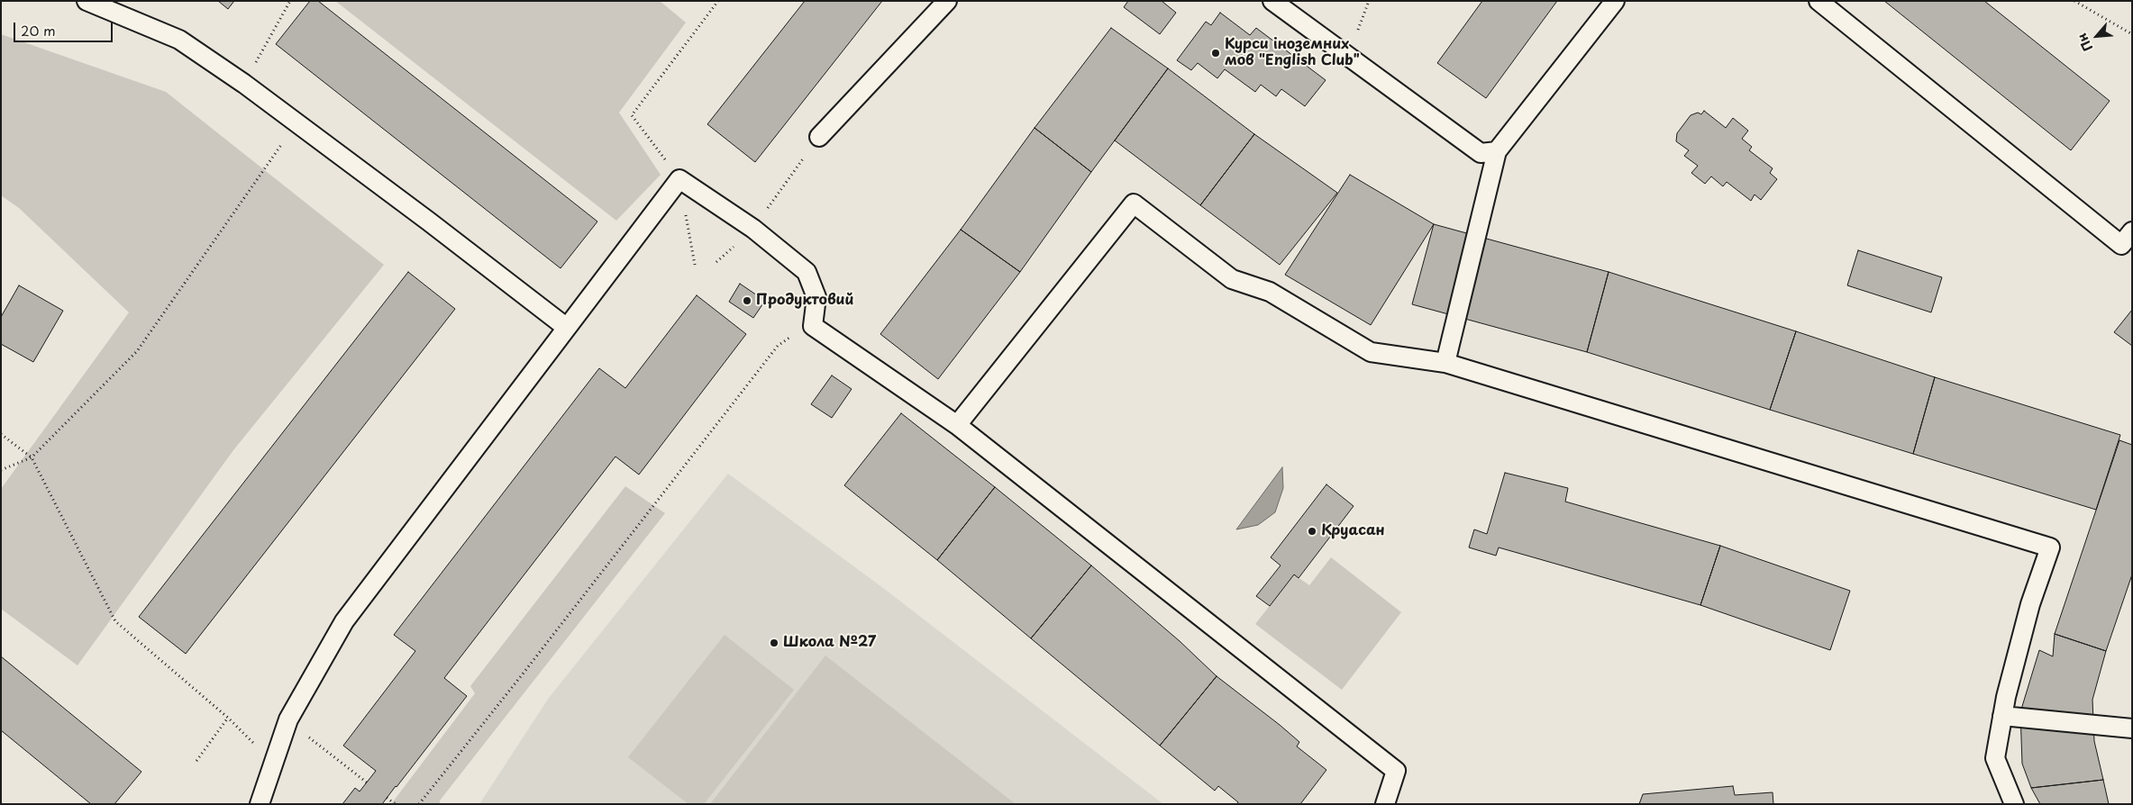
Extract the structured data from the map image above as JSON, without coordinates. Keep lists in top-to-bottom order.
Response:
{
  "places": [
    "Курси іноземних мов \"English Club\"",
    "Продуктовий",
    "Круасан",
    "Школа №27"
  ],
  "scale_bar": "20 m",
  "north": "bottom left"
}
